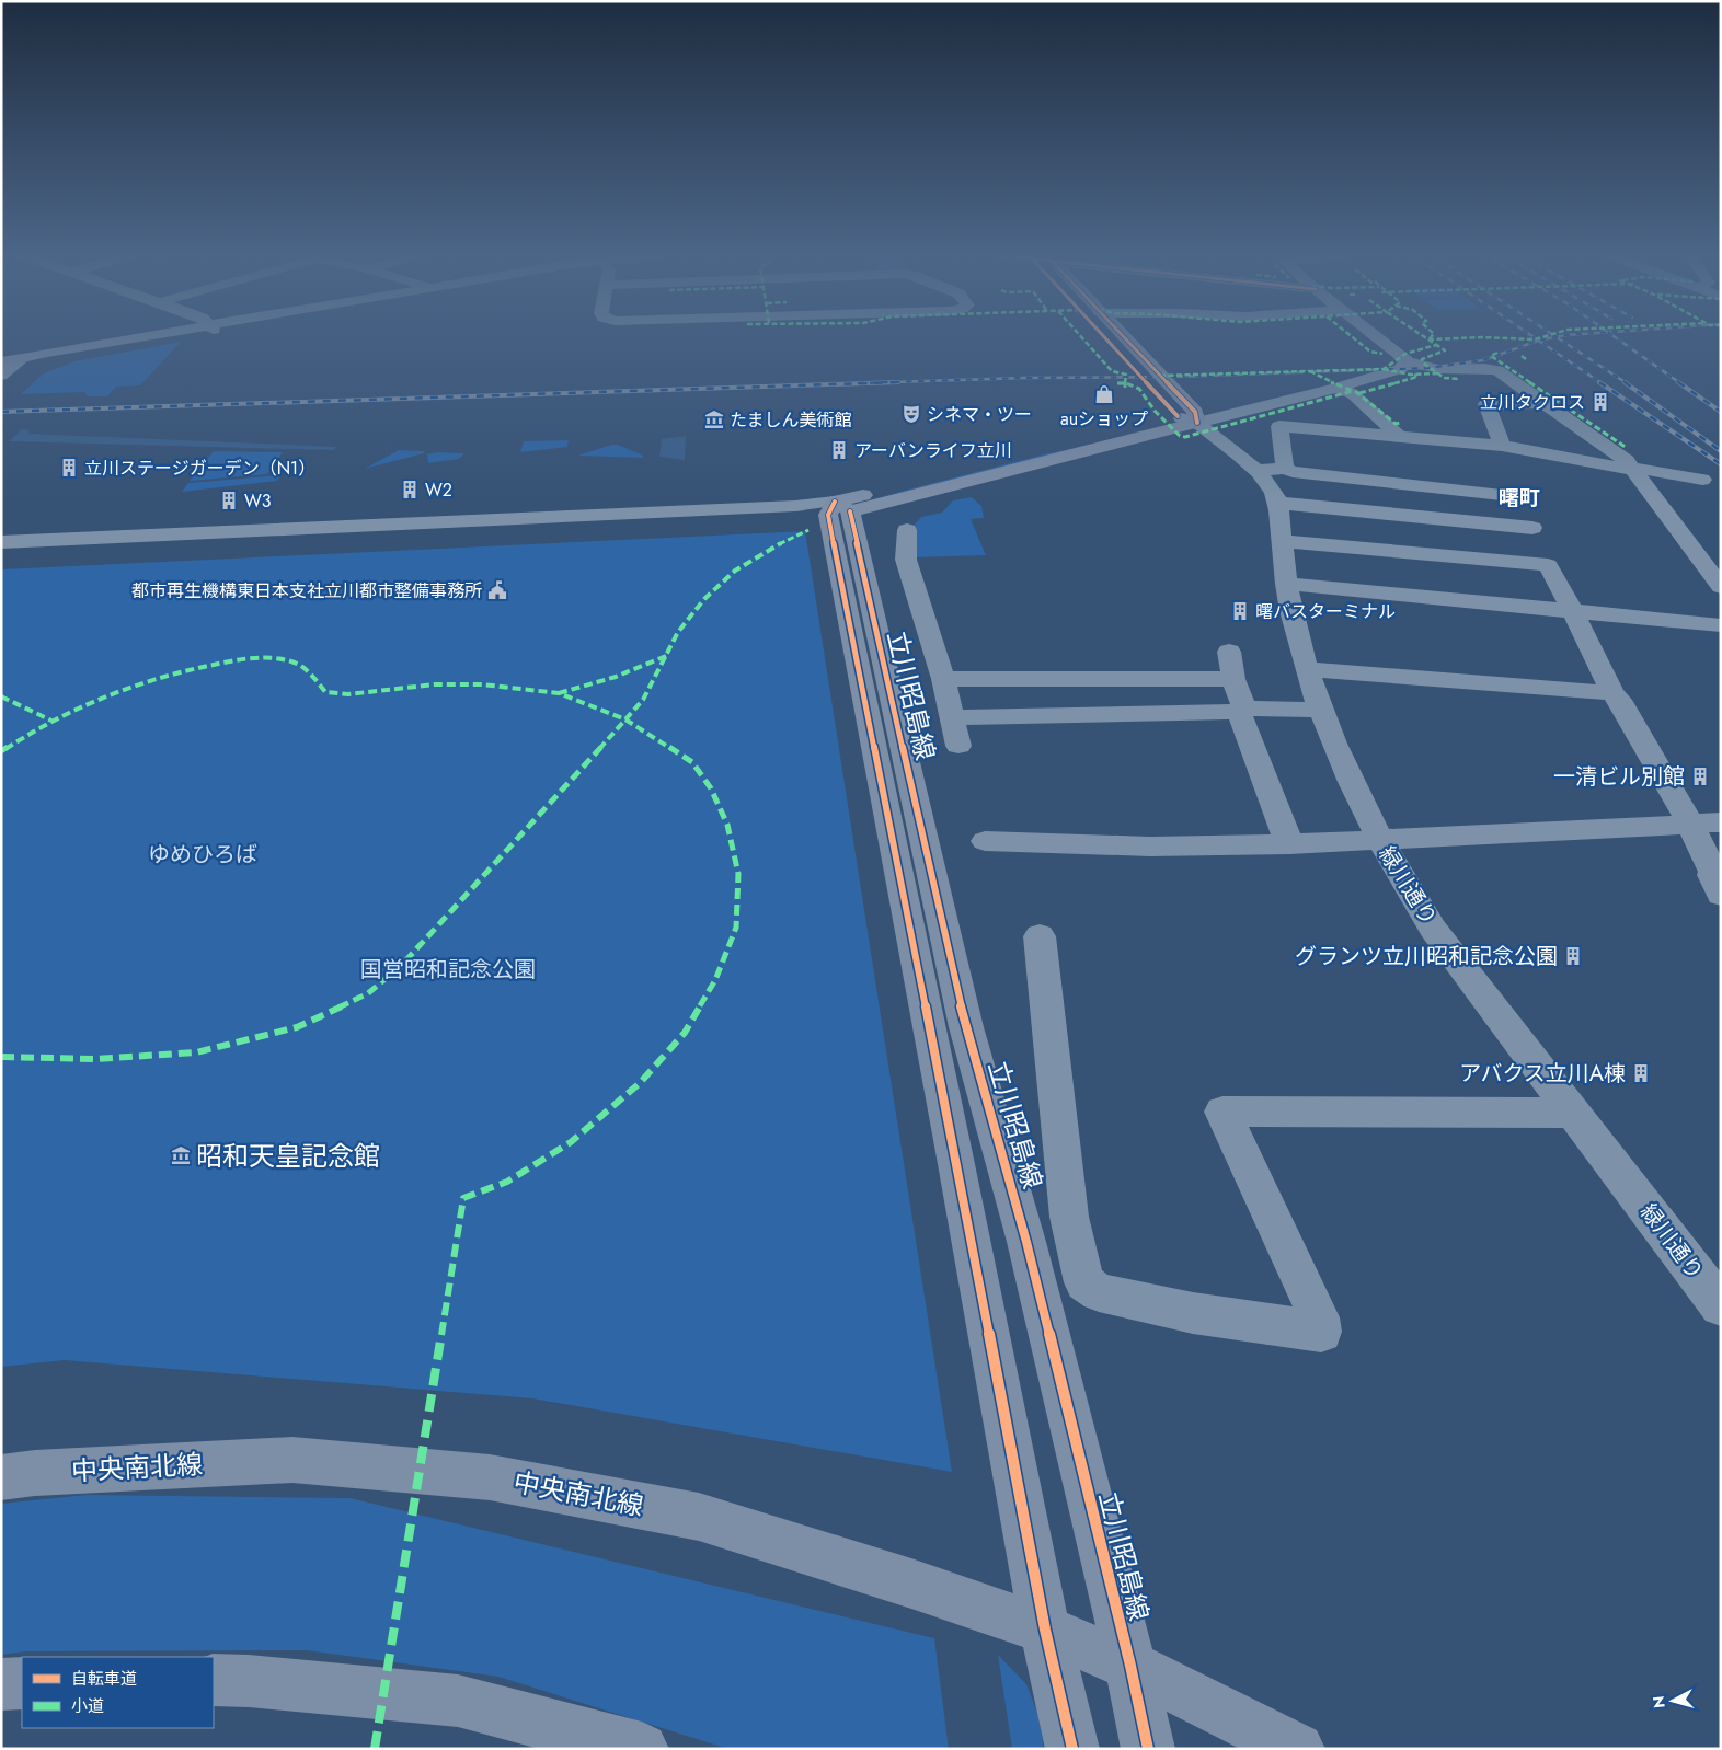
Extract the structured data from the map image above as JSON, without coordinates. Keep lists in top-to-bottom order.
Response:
{
  "streets": {
    "main road": ["立川昭島線", "中央南北線"],
    "street": ["緑川通り"]
  },
  "crossings": [
    ["立川昭島線", "中央南北線"]
  ],
  "districts": ["曙町"],
  "parks": ["ゆめひろば", "国営昭和記念公園"],
  "places": {
    "shop": ["auショップ"],
    "building": [
      "立川タクロス",
      "アーバンライフ立川",
      "立川ステージガーデン（N1）",
      "W2",
      "W3",
      "曙バスターミナル",
      "一清ビル別館",
      "グランツ立川昭和記念公園",
      "アバクス立川A棟"
    ],
    "theatre": ["シネマ・ツー"],
    "museum": ["たましん美術館", "昭和天皇記念館"],
    "public building": ["都市再生機構東日本支社立川都市整備事務所"]
  },
  "legend": ["自転車道", "小道"],
  "north": "left"
}
